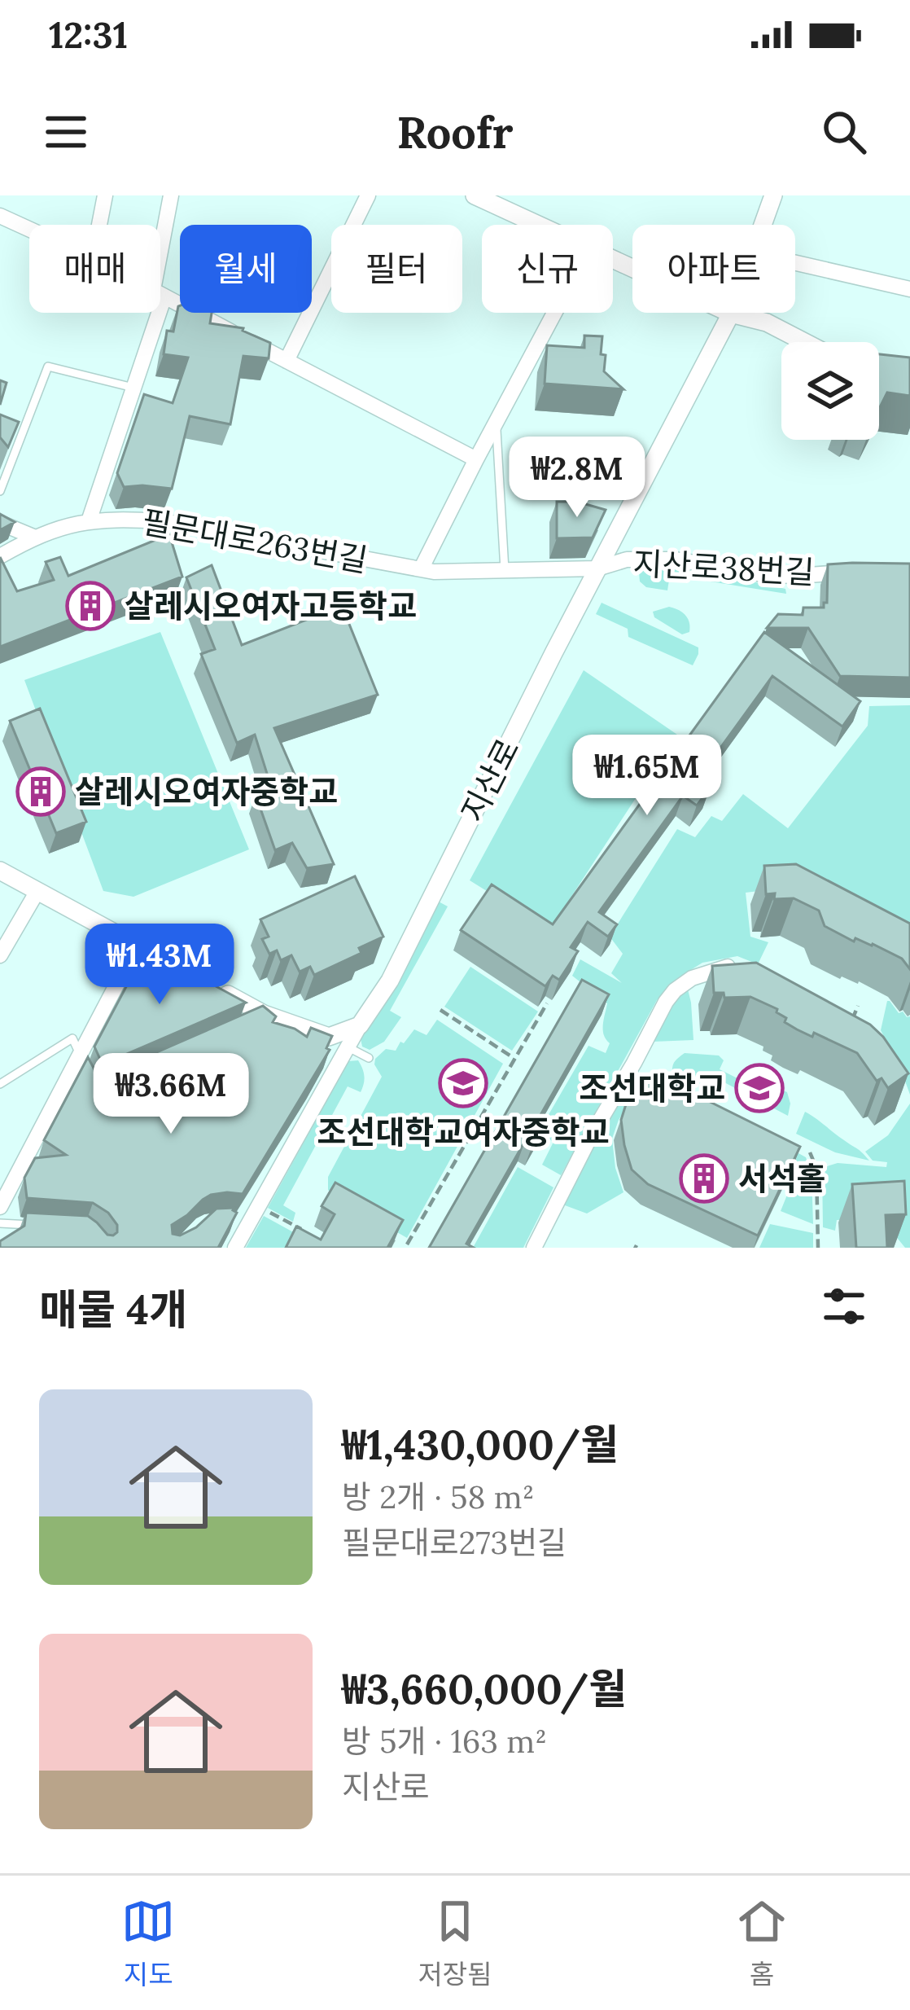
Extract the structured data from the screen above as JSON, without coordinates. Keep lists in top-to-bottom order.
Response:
{
  "streets": {
    "street": ["필문대로263번길", "지산로38번길", "지산로"]
  },
  "crossings": [
    ["필문대로263번길", "지산로38번길"],
    ["필문대로263번길", "지산로"],
    ["지산로38번길", "지산로"]
  ],
  "places": {
    "building": ["살레시오여자고등학교", "살레시오여자중학교", "서석홀"],
    "school or university": ["조선대학교여자중학교", "조선대학교"]
  },
  "page": {
    "status": "12:31",
    "header": "Roofr",
    "chip": [
      "매매",
      "월세",
      "필터",
      "신규",
      "아파트"
    ],
    "price": [
      "₩2.8M",
      "₩1.65M",
      "₩1.43M",
      "₩3.66M"
    ],
    "heading": "매물 4개",
    "list": [
      {
        "name": "₩1,430,000/월",
        "note": "방 2개 · 58 m² · 필문대로273번길"
      },
      {
        "name": "₩3,660,000/월",
        "note": "방 5개 · 163 m² · 지산로"
      }
    ],
    "tabs": ["지도", "저장됨", "홈"]
  }
}
